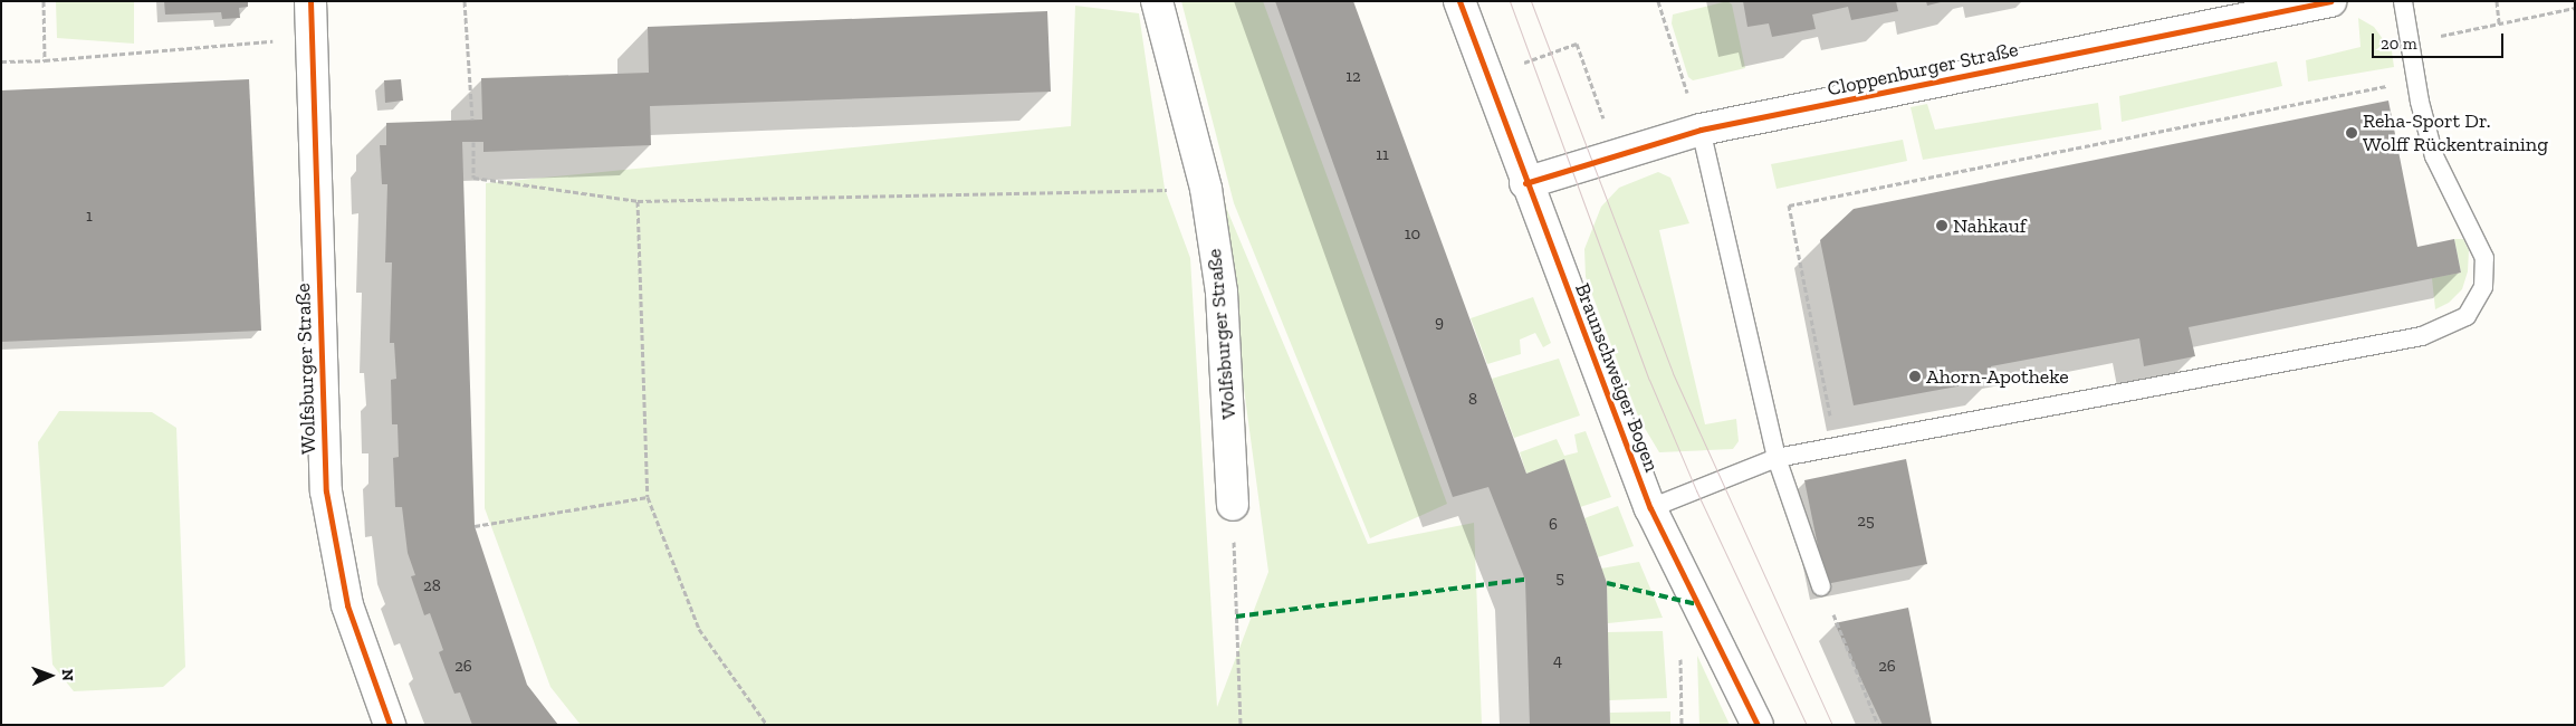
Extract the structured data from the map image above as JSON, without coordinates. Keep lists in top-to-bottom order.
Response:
{
  "streets": {
    "street": ["Cloppenburger Straße", "Wolfsburger Straße", "Braunschweiger Bogen"]
  },
  "crossings": [
    ["Cloppenburger Straße", "Braunschweiger Bogen"]
  ],
  "places": ["Reha-Sport Dr. Wolff Rückentraining", "Nahkauf", "Ahorn-Apotheke"],
  "house_numbers": [
    "12",
    "11",
    "1",
    "10",
    "9",
    "8",
    "25",
    "6",
    "5",
    "28",
    "4",
    "26",
    "26"
  ],
  "scale_bar": "20 m",
  "north": "right"
}
